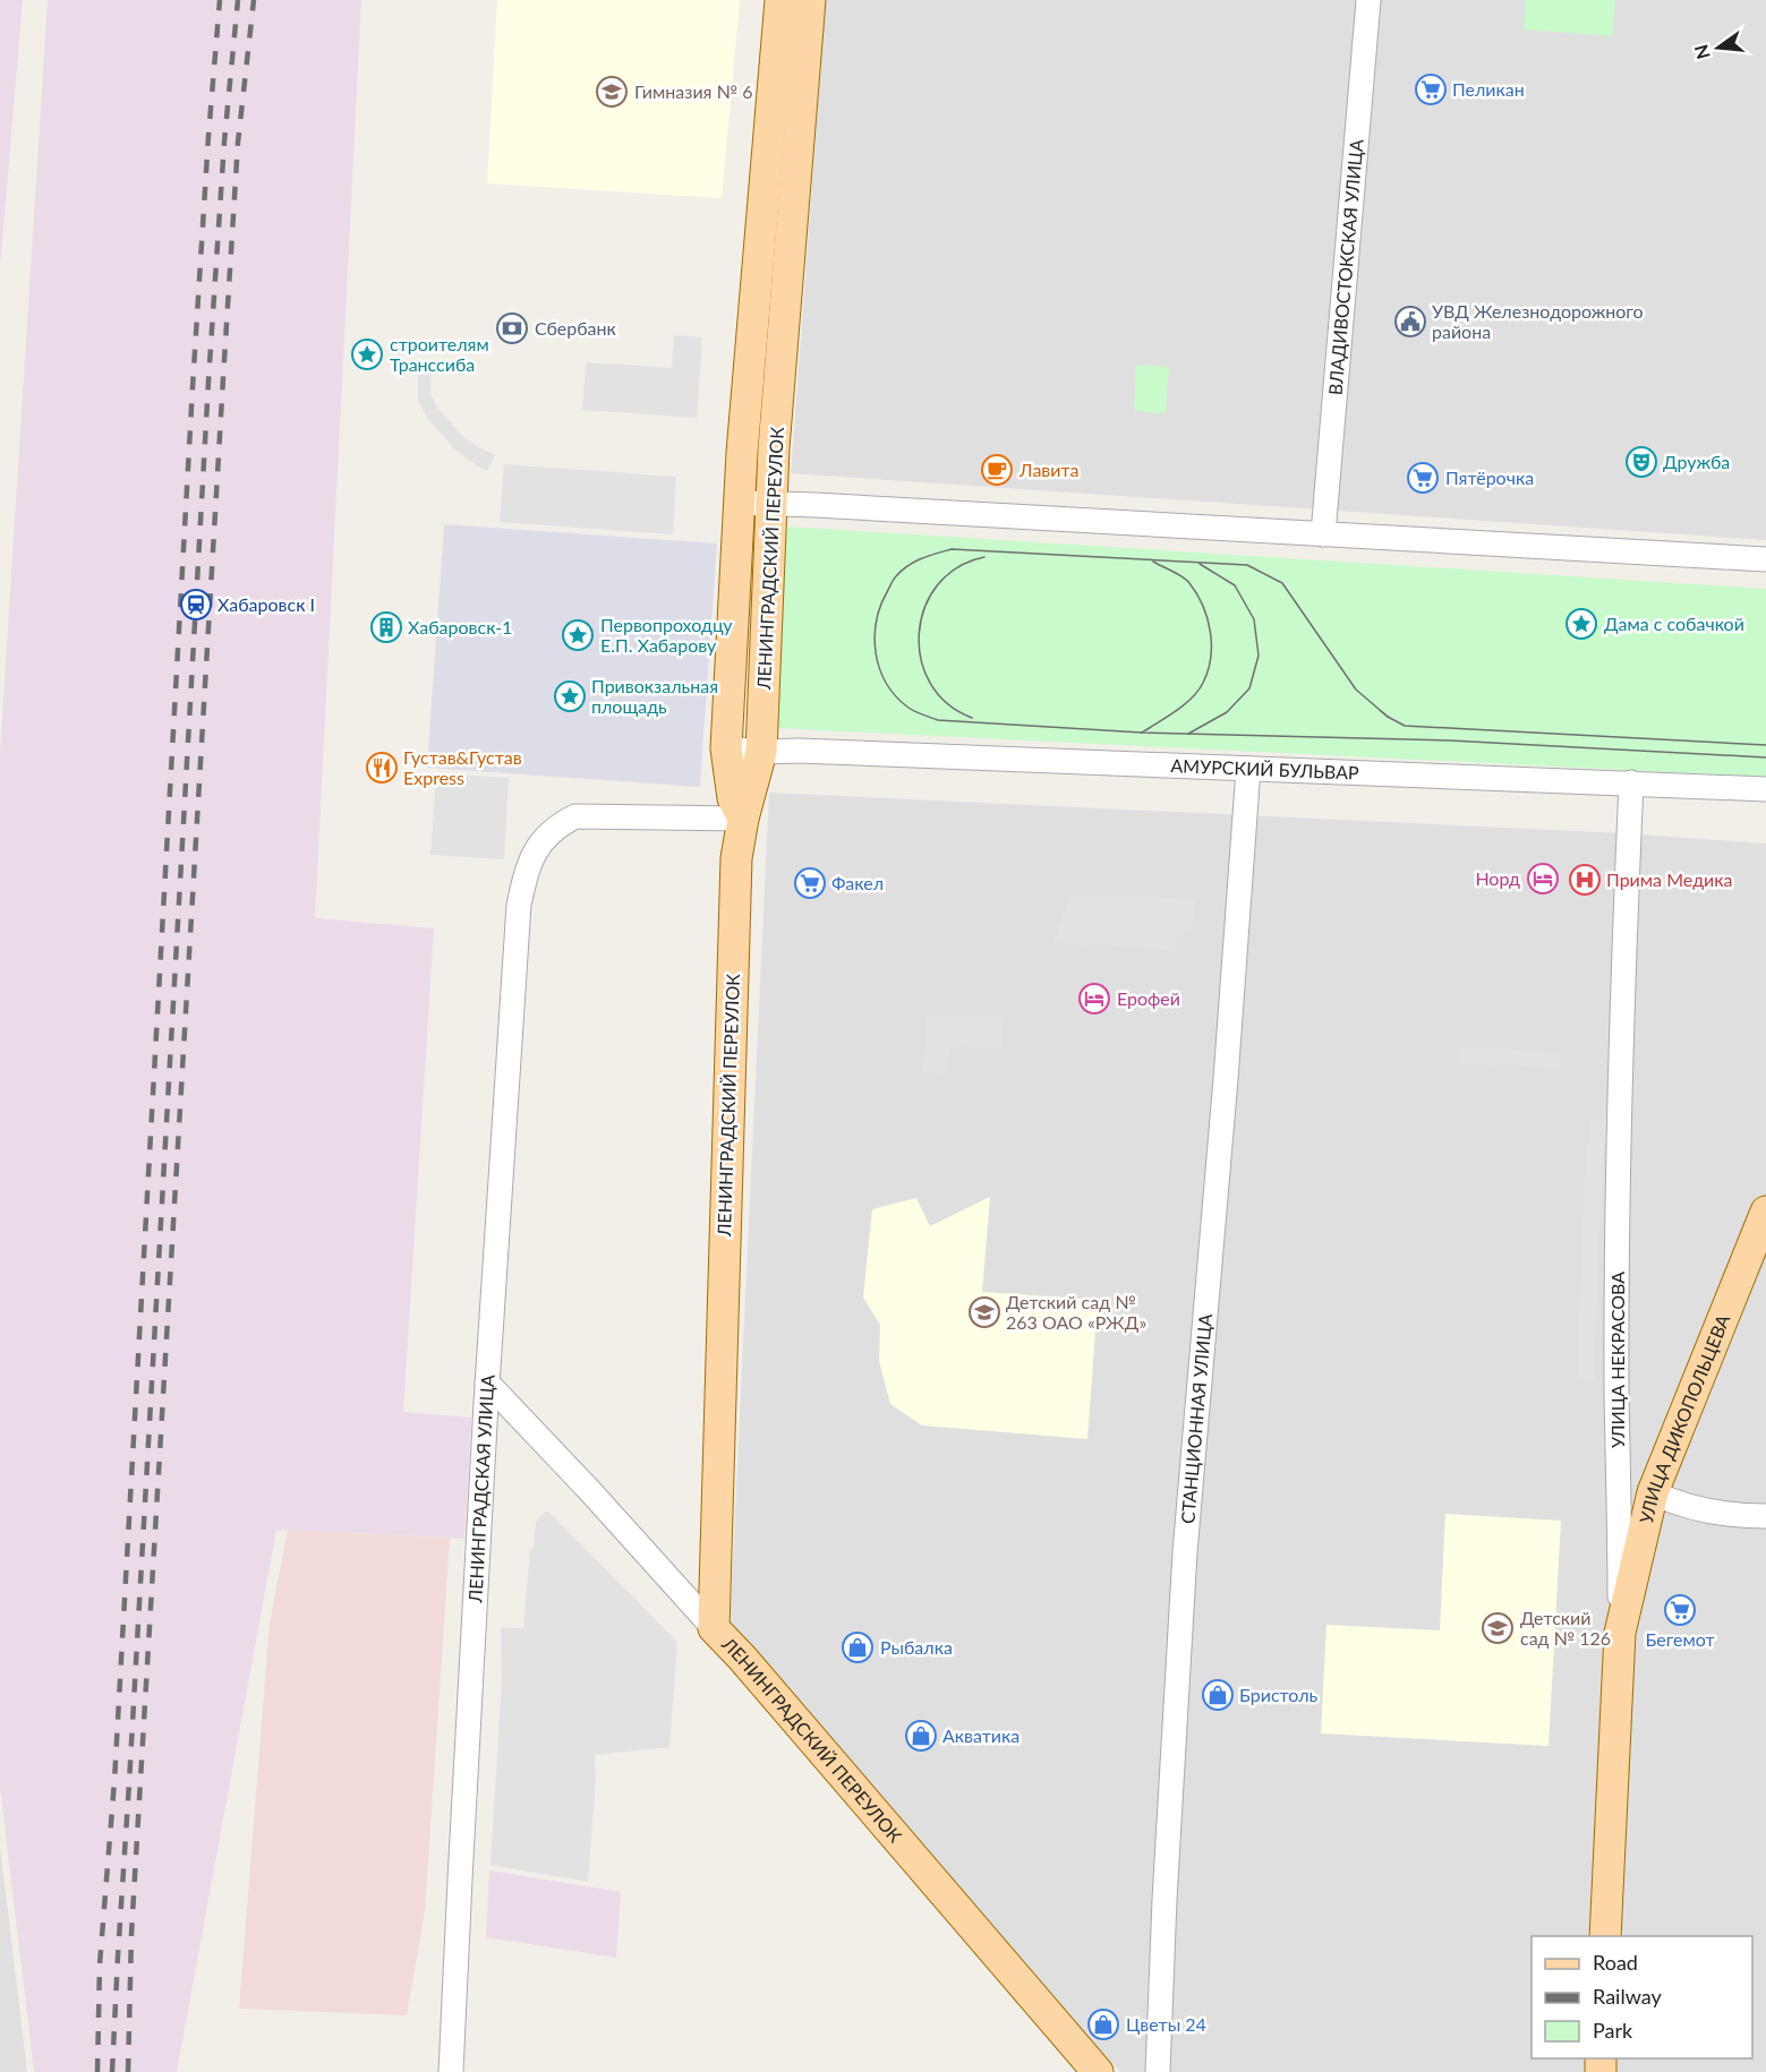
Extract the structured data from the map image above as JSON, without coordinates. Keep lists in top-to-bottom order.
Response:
{
  "streets": {
    "main road": ["ЛЕНИНГРАДСКИЙ ПЕРЕУЛОК", "УЛИЦА НЕКРАСОВА", "УЛИЦА ДИКОПОЛЬЦЕВА"],
    "street": [
      "ВЛАДИВОСТОКСКАЯ УЛИЦА",
      "АМУРСКИЙ БУЛЬВАР",
      "СТАНЦИОННАЯ УЛИЦА",
      "ЛЕНИНГРАДСКАЯ УЛИЦА"
    ]
  },
  "crossings": [
    ["ЛЕНИНГРАДСКИЙ ПЕРЕУЛОК", "АМУРСКИЙ БУЛЬВАР"],
    ["ЛЕНИНГРАДСКИЙ ПЕРЕУЛОК", "ЛЕНИНГРАДСКАЯ УЛИЦА"],
    ["АМУРСКИЙ БУЛЬВАР", "УЛИЦА НЕКРАСОВА"],
    ["АМУРСКИЙ БУЛЬВАР", "СТАНЦИОННАЯ УЛИЦА"],
    ["УЛИЦА НЕКРАСОВА", "УЛИЦА ДИКОПОЛЬЦЕВА"]
  ],
  "places": {
    "supermarket": [
      "Пеликан",
      "Пятёрочка",
      "Факел",
      "Бегемот"
    ],
    "school or university": ["Гимназия № 6", "Детский сад № 263 ОАО «РЖД»", "Детский сад № 126"],
    "public building": ["УВД Железнодорожного района"],
    "bank": ["Сбербанк"],
    "place": [
      "строителям Транссиба",
      "Дама с собачкой",
      "Первопроходцу Е.П. Хабарову",
      "Привокзальная площадь"
    ],
    "theatre": ["Дружба"],
    "cafe": ["Лавита"],
    "station": ["Хабаровск I"],
    "building": ["Хабаровск-1"],
    "restaurant": ["Густав&Густав Express"],
    "hotel": ["Норд", "Ерофей"],
    "hospital": ["Прима Медика"],
    "shop": [
      "Рыбалка",
      "Бристоль",
      "Акватика",
      "Цветы 24"
    ]
  },
  "legend": ["Road", "Railway", "Park"],
  "north": "left"
}
